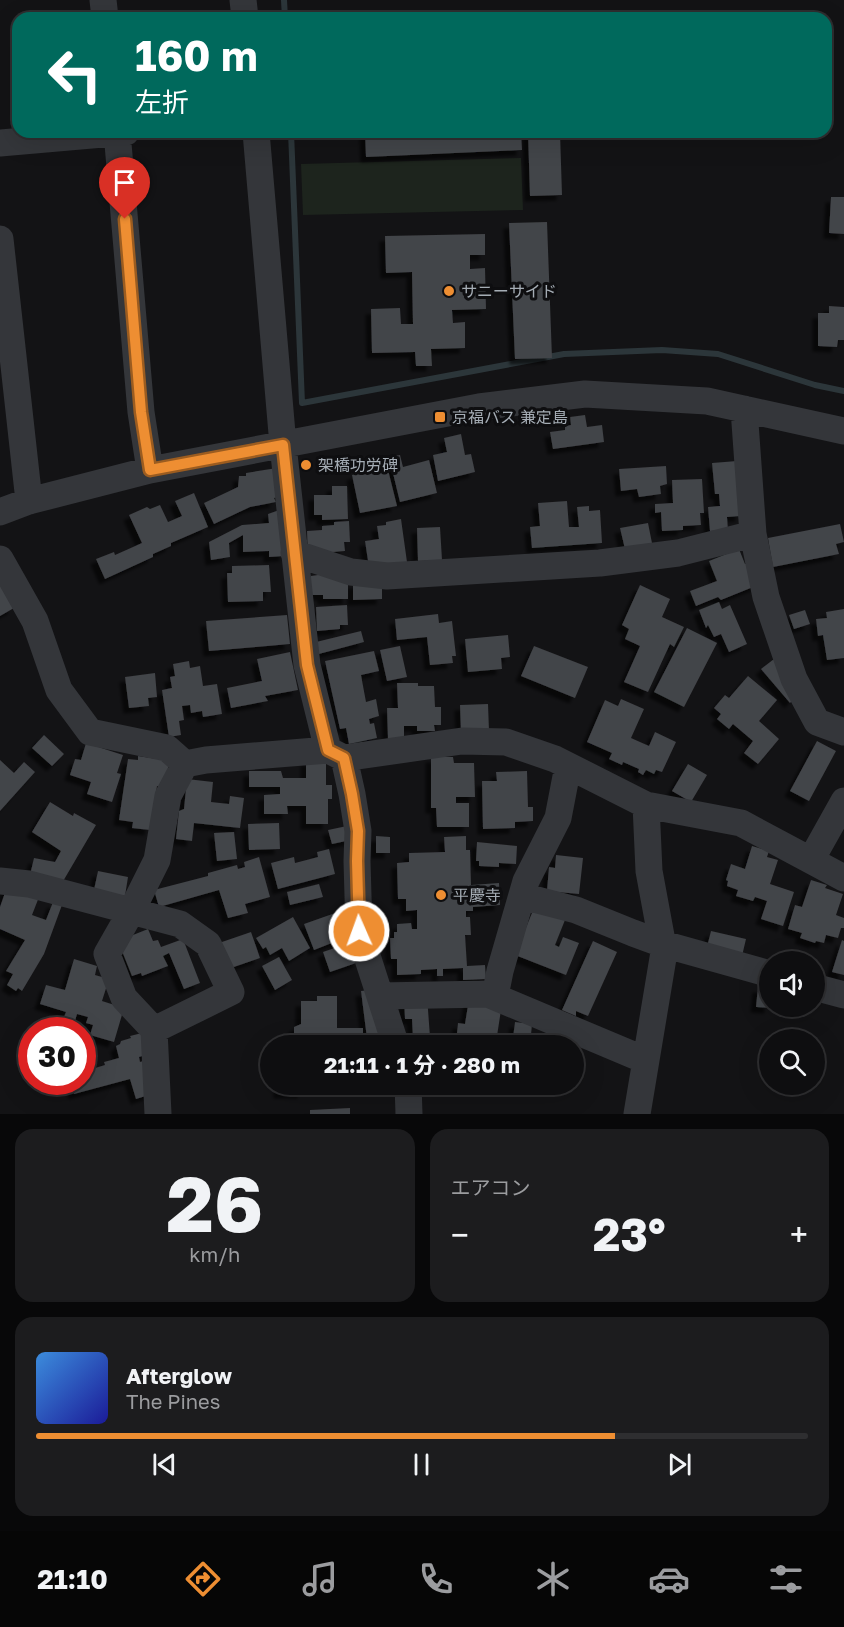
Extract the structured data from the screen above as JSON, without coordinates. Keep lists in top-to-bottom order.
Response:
{
  "places": {
    "other": ["サニーサイド", "架橋功労碑", "平慶寺"],
    "transit": ["京福バス 兼定島"]
  },
  "page": {
    "turn": ["160 m", "左折"],
    "limit": "30",
    "trip": "21:11 · 1 分 · 280 m",
    "tile": [
      ["26", "km/h"],
      "エアコン"
    ],
    "heat": ["−", "23°", "+"],
    "song": ["Afterglow", "The Pines"],
    "tabs": "21:10"
  }
}
